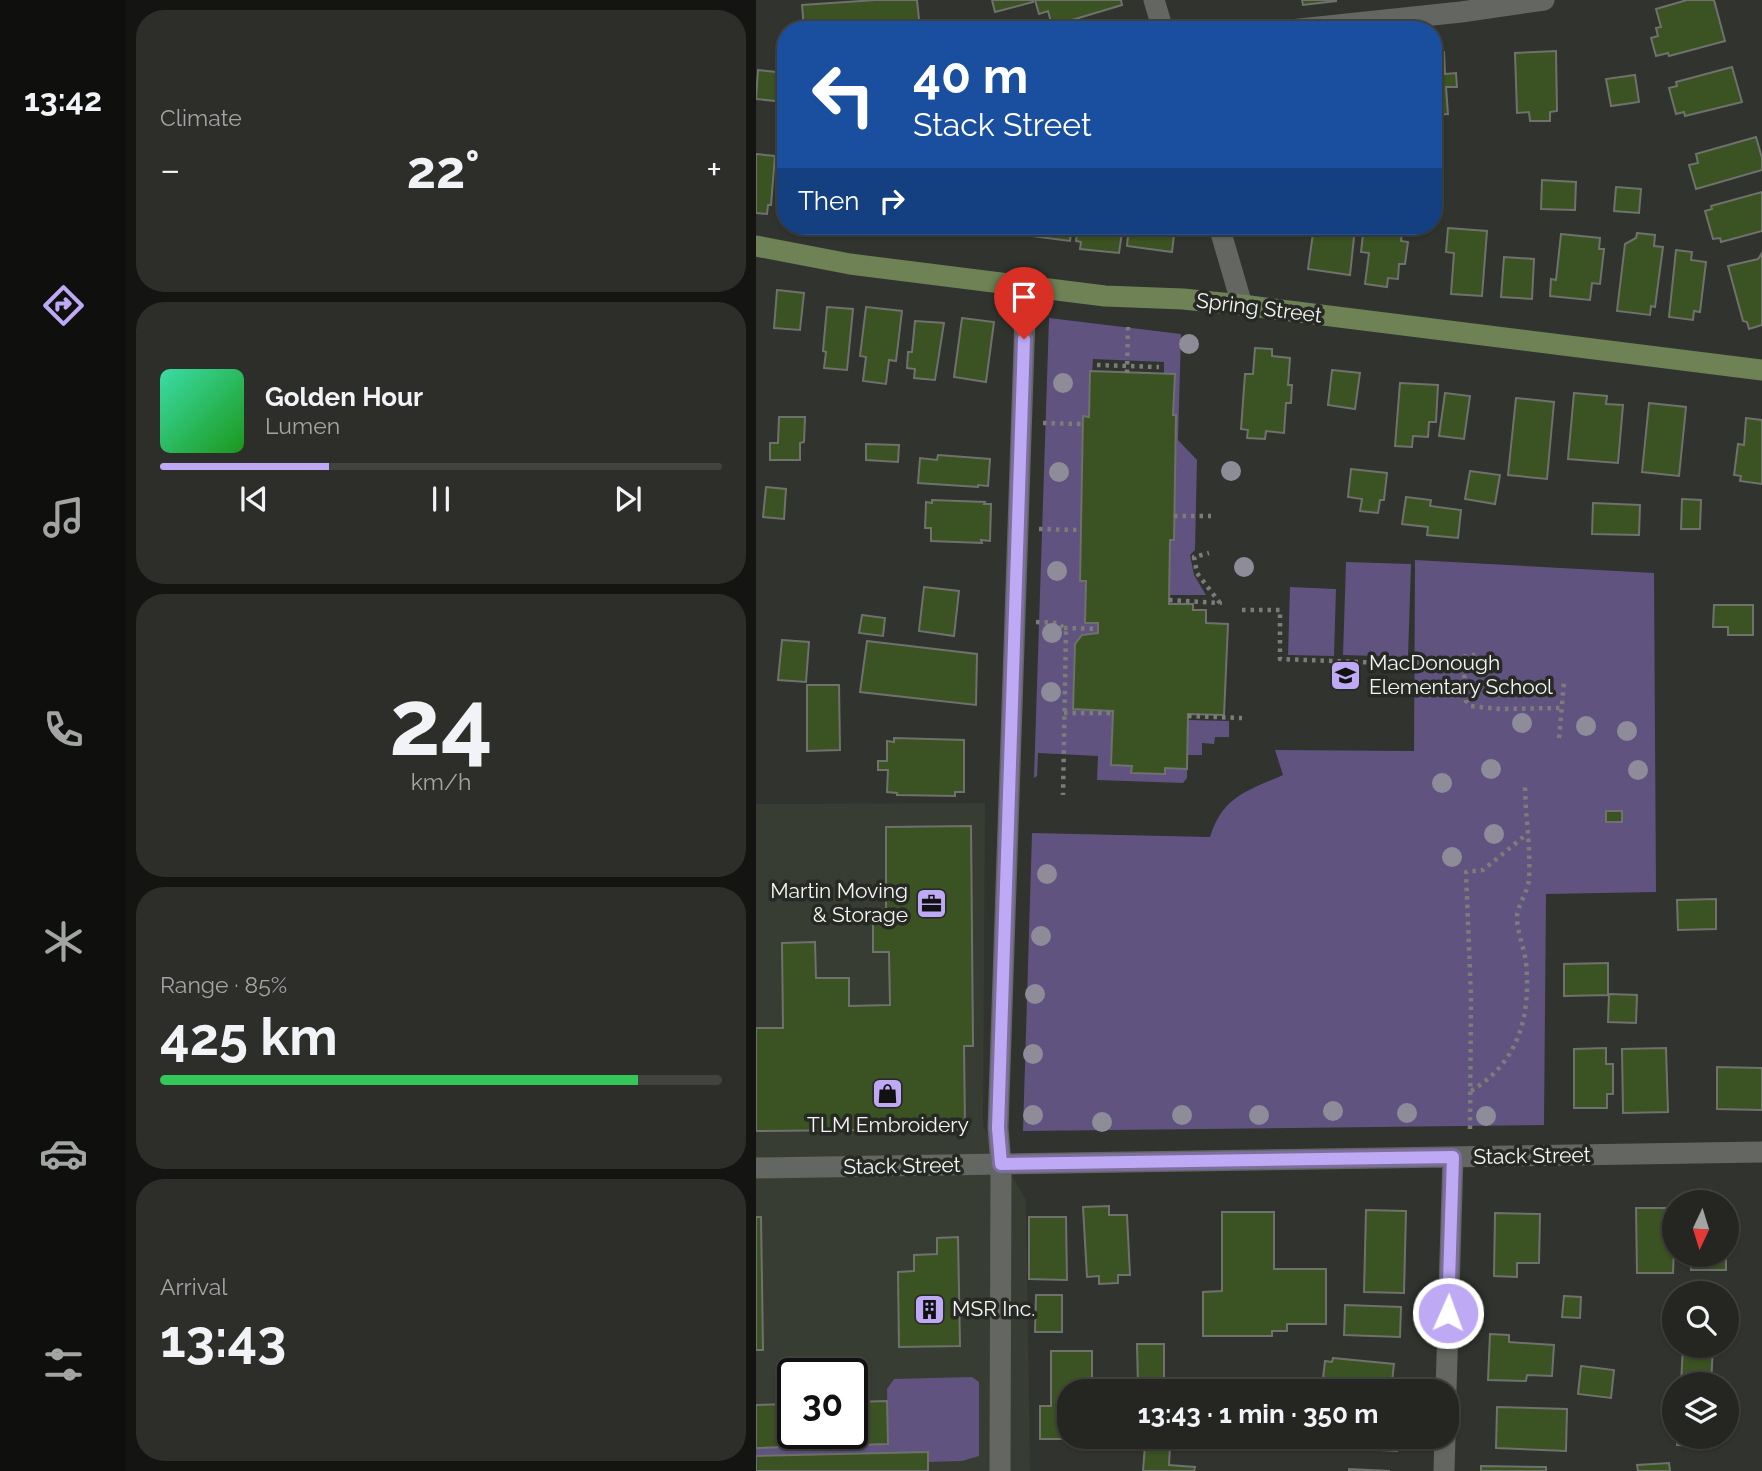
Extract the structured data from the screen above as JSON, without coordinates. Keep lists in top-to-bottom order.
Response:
{
  "streets": {
    "street": ["Spring Street", "Stack Street"]
  },
  "places": {
    "school or university": ["MacDonough Elementary School"],
    "office": ["Martin Moving & Storage"],
    "shop": ["TLM Embroidery"],
    "building": ["MSR Inc."]
  },
  "north": "bottom",
  "page": {
    "tabs": "13:42",
    "tile": [
      "Climate",
      ["24", "km/h"],
      ["Range · 85%", "425 km"],
      ["Arrival", "13:43"]
    ],
    "turn": ["40 m", "Stack Street"],
    "heat": ["−", "22°", "+"],
    "then": "Then",
    "song": ["Golden Hour", "Lumen"],
    "limit": "30",
    "trip": "13:43 · 1 min · 350 m"
  }
}
